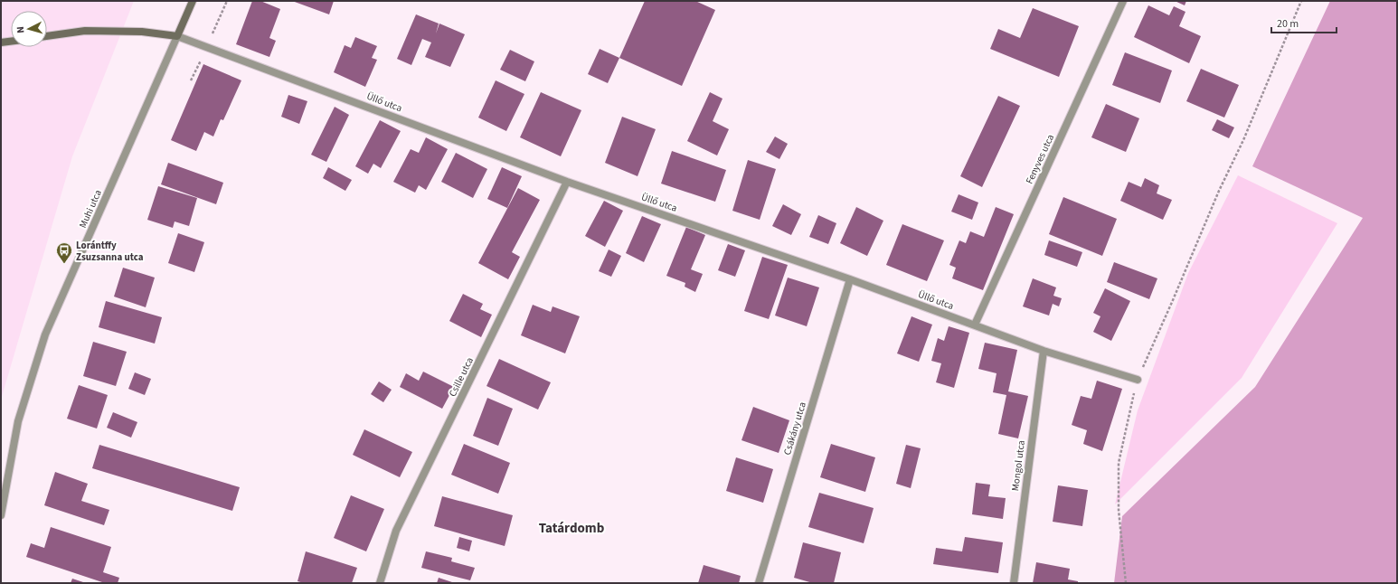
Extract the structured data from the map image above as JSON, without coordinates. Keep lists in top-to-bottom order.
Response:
{
  "streets": {
    "main road": ["Muhi utca"],
    "street": [
      "Üllő utca",
      "Fenyves utca",
      "Csille utca",
      "Csákány utca",
      "Mongol utca"
    ]
  },
  "crossings": [
    ["Üllő utca", "Fenyves utca"],
    ["Üllő utca", "Muhi utca"],
    ["Üllő utca", "Csille utca"],
    ["Üllő utca", "Csákány utca"],
    ["Üllő utca", "Mongol utca"]
  ],
  "districts": ["Tatárdomb"],
  "places": {
    "bus stop": ["Lorántffy Zsuzsanna utca"]
  },
  "scale_bar": "20 m",
  "north": "left"
}
